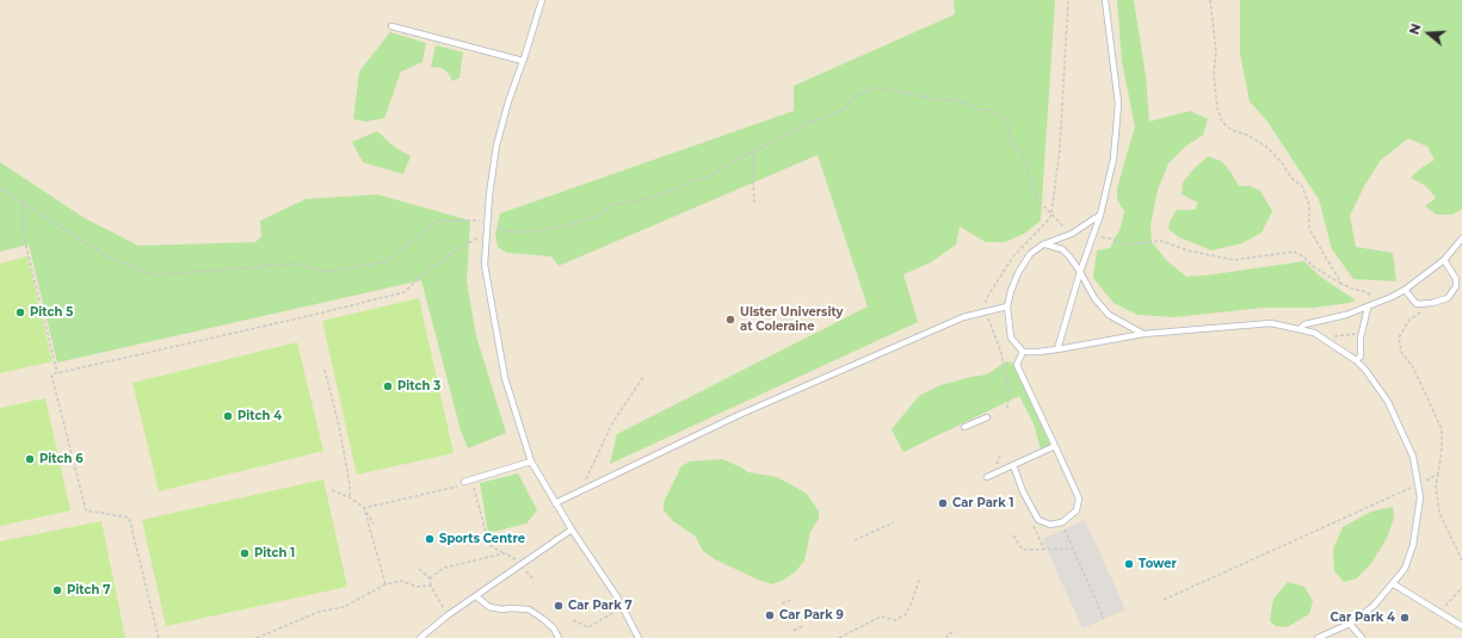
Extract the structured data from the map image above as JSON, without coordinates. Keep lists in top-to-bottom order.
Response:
{
  "places": [
    "Pitch 5",
    "Ulster University at Coleraine",
    "Pitch 3",
    "Pitch 4",
    "Pitch 6",
    "Car Park 1",
    "Sports Centre",
    "Pitch 1",
    "Tower",
    "Pitch 7",
    "Car Park 7",
    "Car Park 9",
    "Car Park 4"
  ],
  "north": "left"
}
